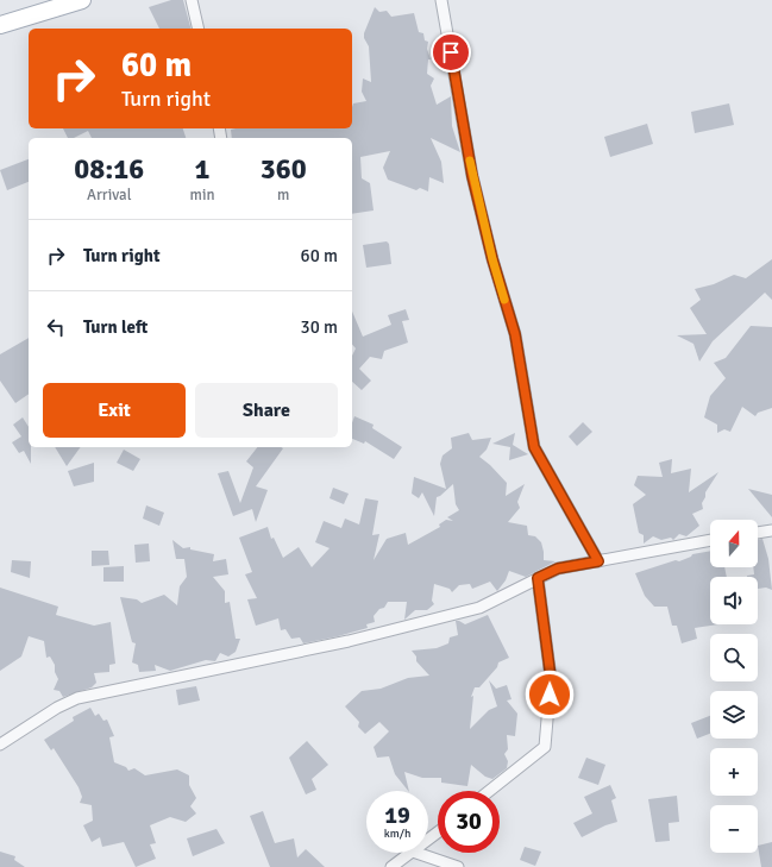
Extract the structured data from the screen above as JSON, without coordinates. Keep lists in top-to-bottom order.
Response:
{
  "north": "top",
  "page": {
    "turn": ["60 m", "Turn right"],
    "eta": [
      "08:16",
      "Arrival",
      "1",
      "min",
      "360",
      "m"
    ],
    "list": [
      {
        "name": "Turn right",
        "value": "60 m"
      },
      {
        "name": "Turn left",
        "value": "30 m"
      }
    ],
    "buttons": ["Exit", "Share"],
    "map_buttons": ["+", "−"],
    "speed": "19 km/h",
    "limit": "30"
  }
}
